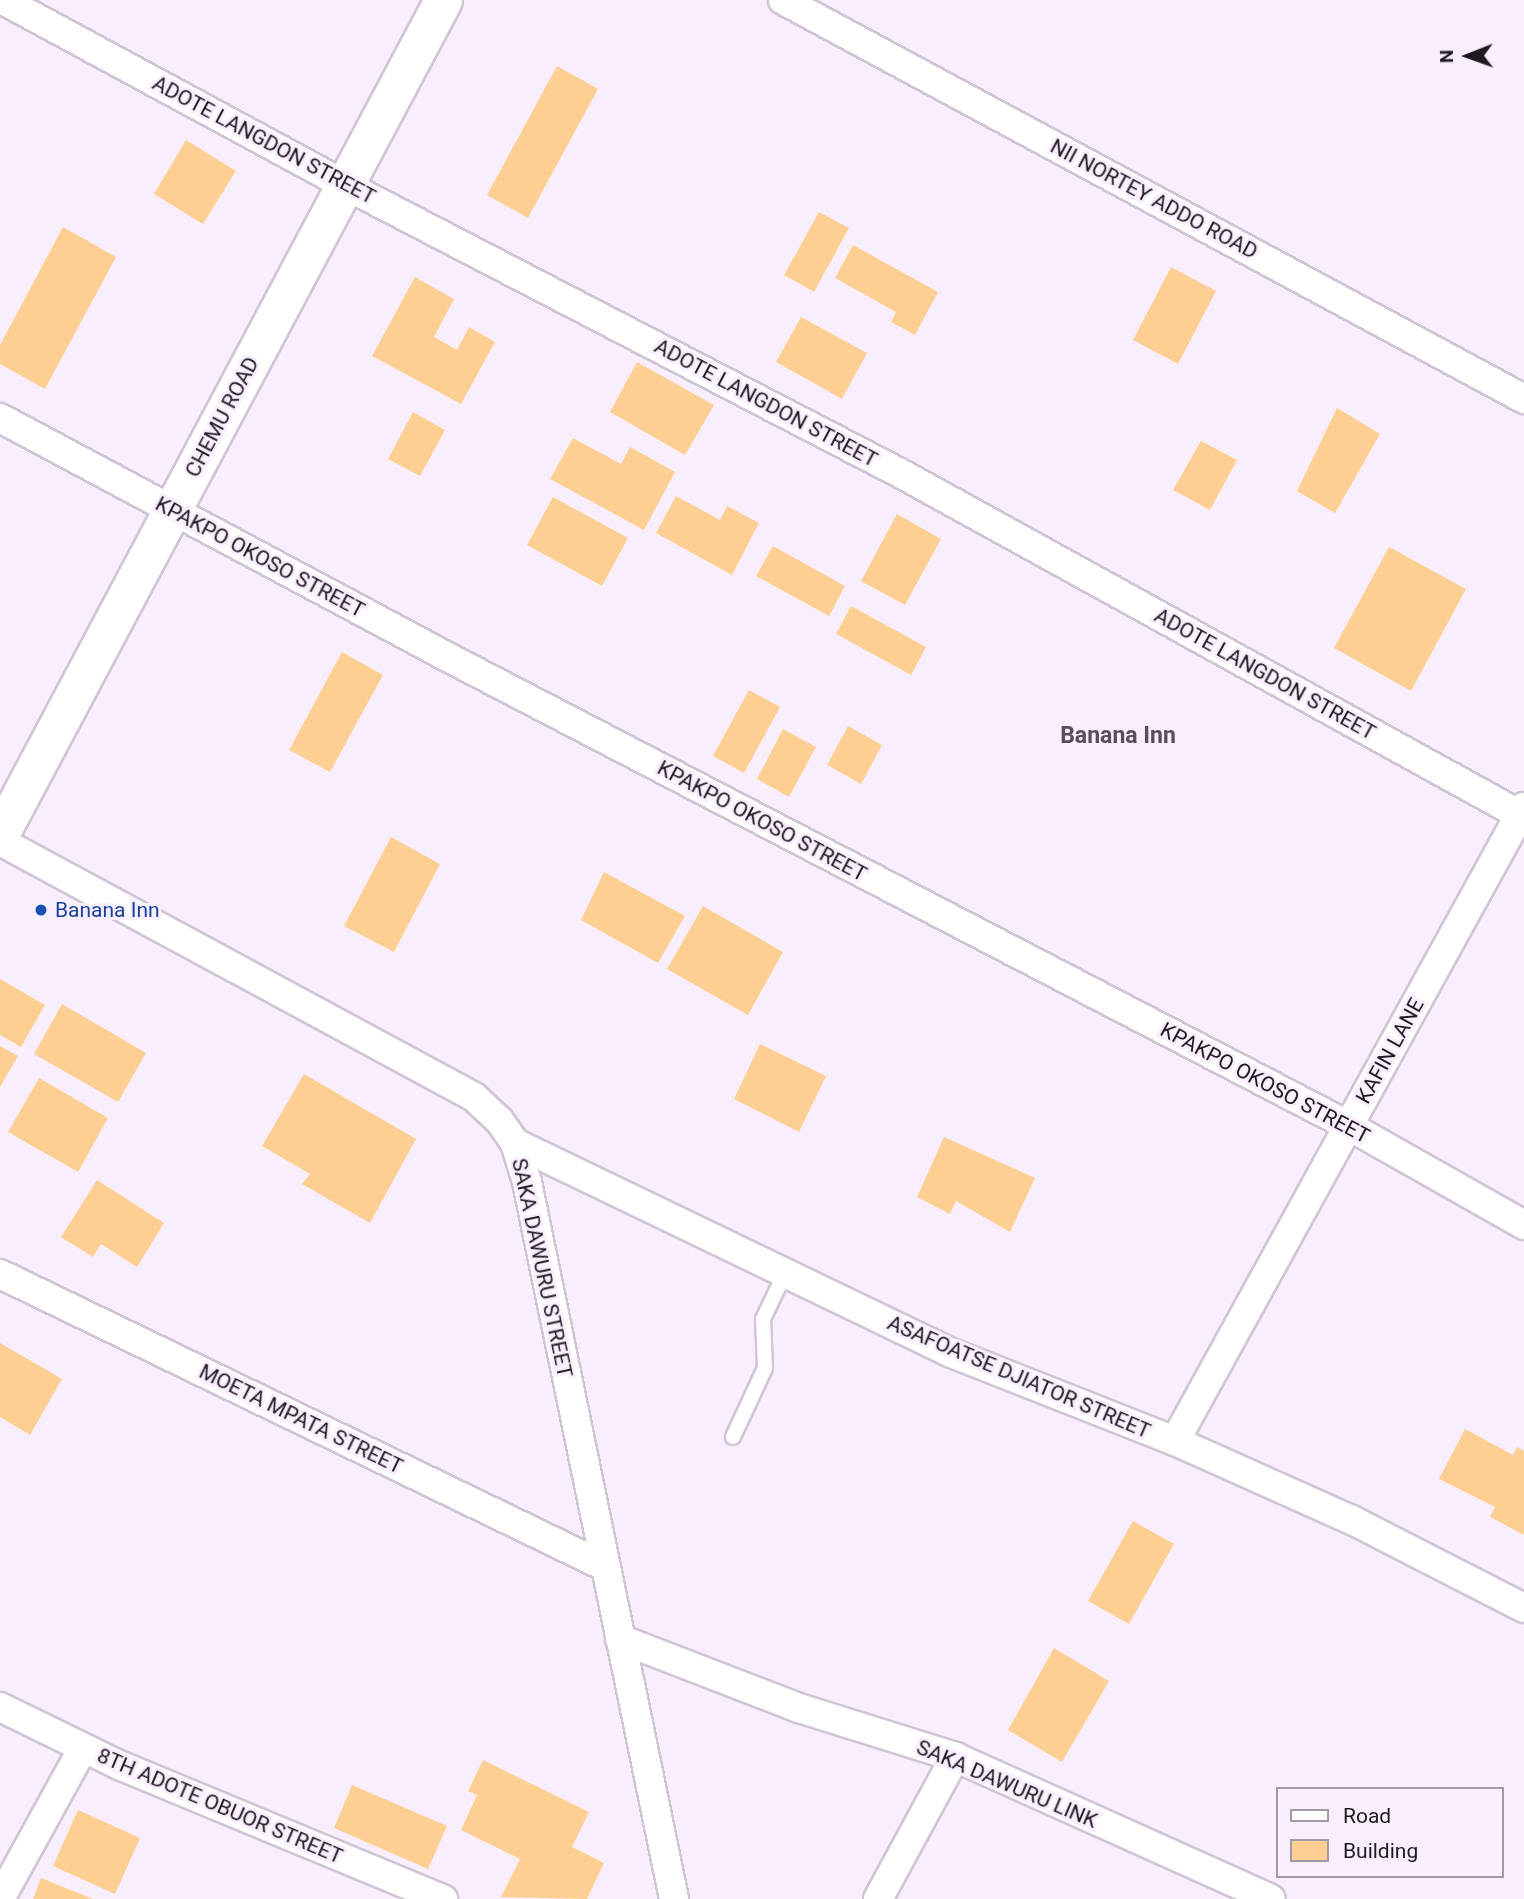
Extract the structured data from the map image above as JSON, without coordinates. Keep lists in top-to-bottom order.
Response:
{
  "streets": {
    "street": [
      "ADOTE LANGDON STREET",
      "NII NORTEY ADDO ROAD",
      "CHEMU ROAD",
      "KPAKPO OKOSO STREET",
      "KAFIN LANE",
      "SAKA DAWURU STREET",
      "ASAFOATSE DJIATOR STREET",
      "MOETA MPATA STREET",
      "SAKA DAWURU LINK",
      "8TH ADOTE OBUOR STREET"
    ]
  },
  "crossings": [
    ["ADOTE LANGDON STREET", "CHEMU ROAD"],
    ["ADOTE LANGDON STREET", "KAFIN LANE"],
    ["CHEMU ROAD", "KPAKPO OKOSO STREET"],
    ["KPAKPO OKOSO STREET", "KAFIN LANE"],
    ["KAFIN LANE", "ASAFOATSE DJIATOR STREET"],
    ["SAKA DAWURU STREET", "ASAFOATSE DJIATOR STREET"],
    ["SAKA DAWURU STREET", "MOETA MPATA STREET"],
    ["SAKA DAWURU STREET", "SAKA DAWURU LINK"]
  ],
  "districts": ["Banana Inn"],
  "places": ["Banana Inn"],
  "legend": ["Road", "Building"],
  "north": "left"
}
